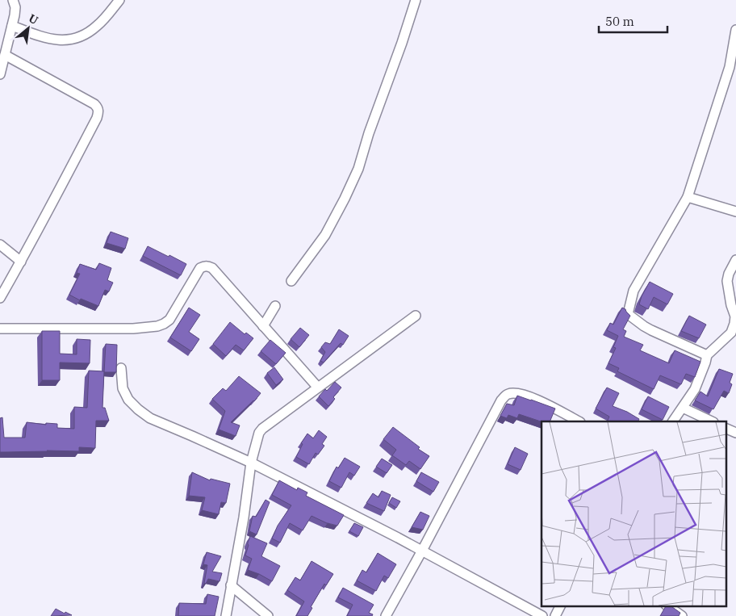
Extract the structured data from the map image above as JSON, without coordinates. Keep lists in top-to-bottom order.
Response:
{
  "scale_bar": "50 m",
  "north": "top right"
}
